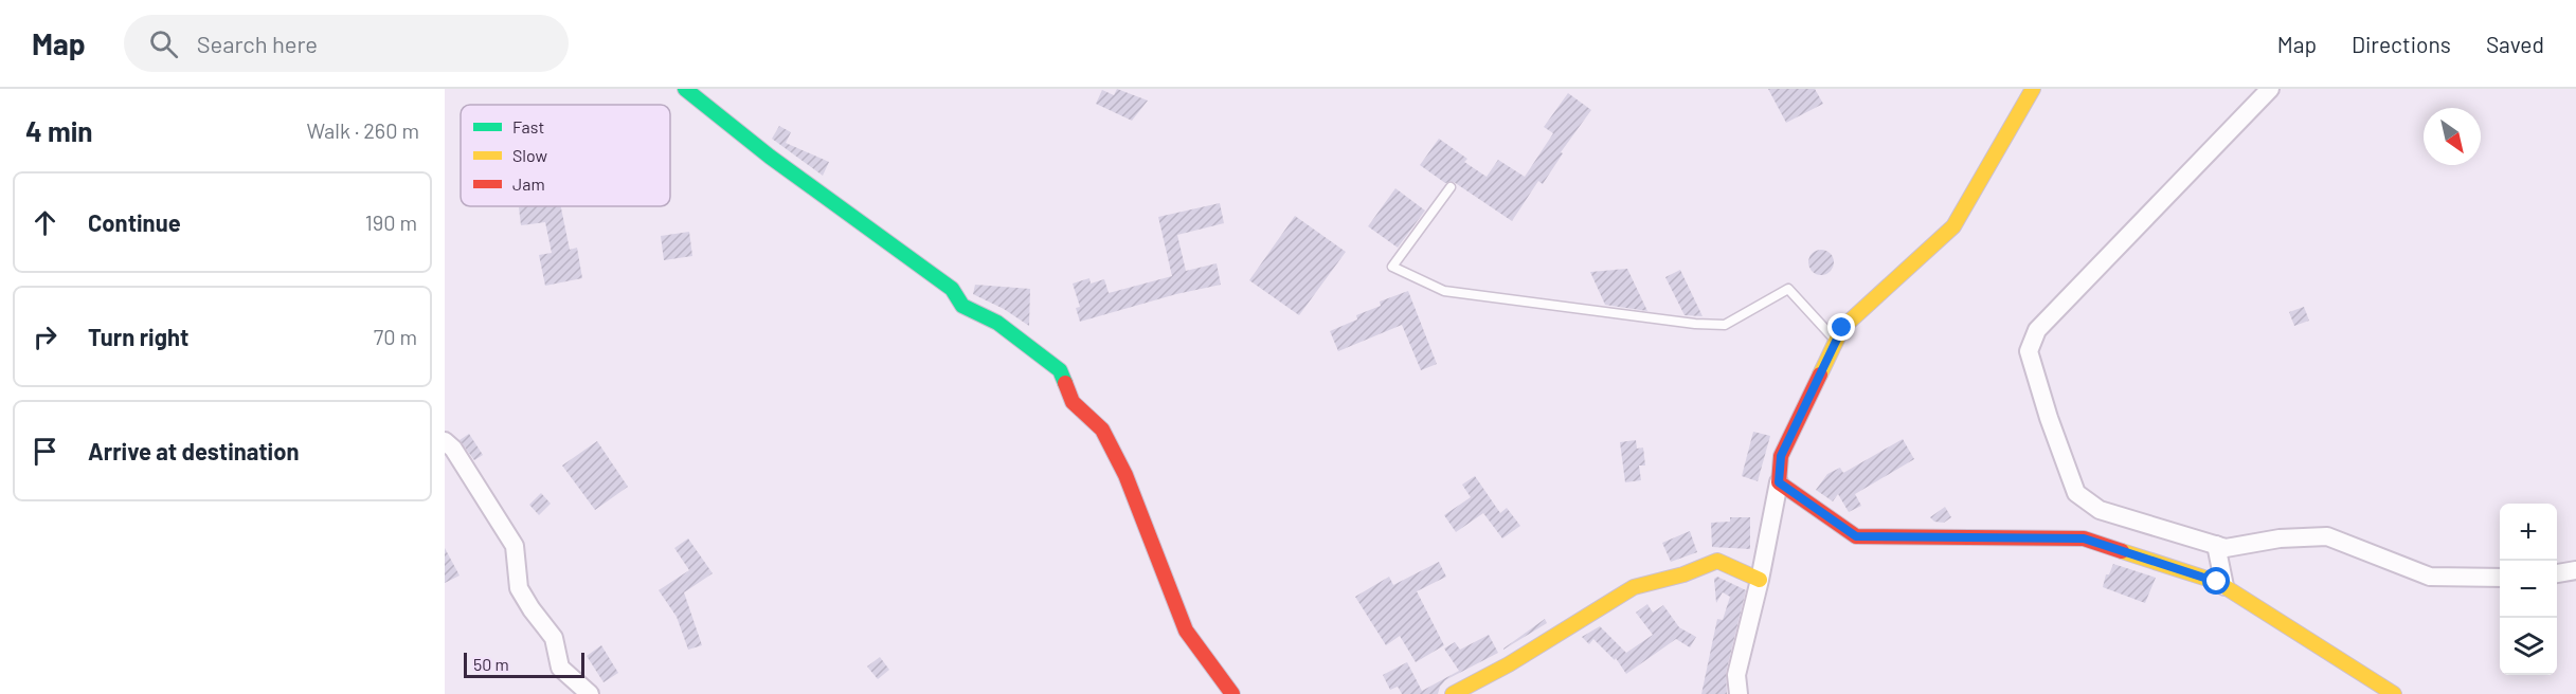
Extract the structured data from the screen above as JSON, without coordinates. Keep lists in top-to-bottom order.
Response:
{
  "legend": ["Fast", "Slow", "Jam"],
  "scale_bar": "50 m",
  "north": "bottom right",
  "page": {
    "header": "Map",
    "search": "Search here",
    "nav": ["Map", "Directions", "Saved"],
    "heading": ["4 min", "Walk · 260 m"],
    "list": [
      ["Continue", "190 m"],
      ["Turn right", "70 m"],
      "Arrive at destination"
    ],
    "map_buttons": ["+", "−"],
    "scale": "50 m"
  }
}
